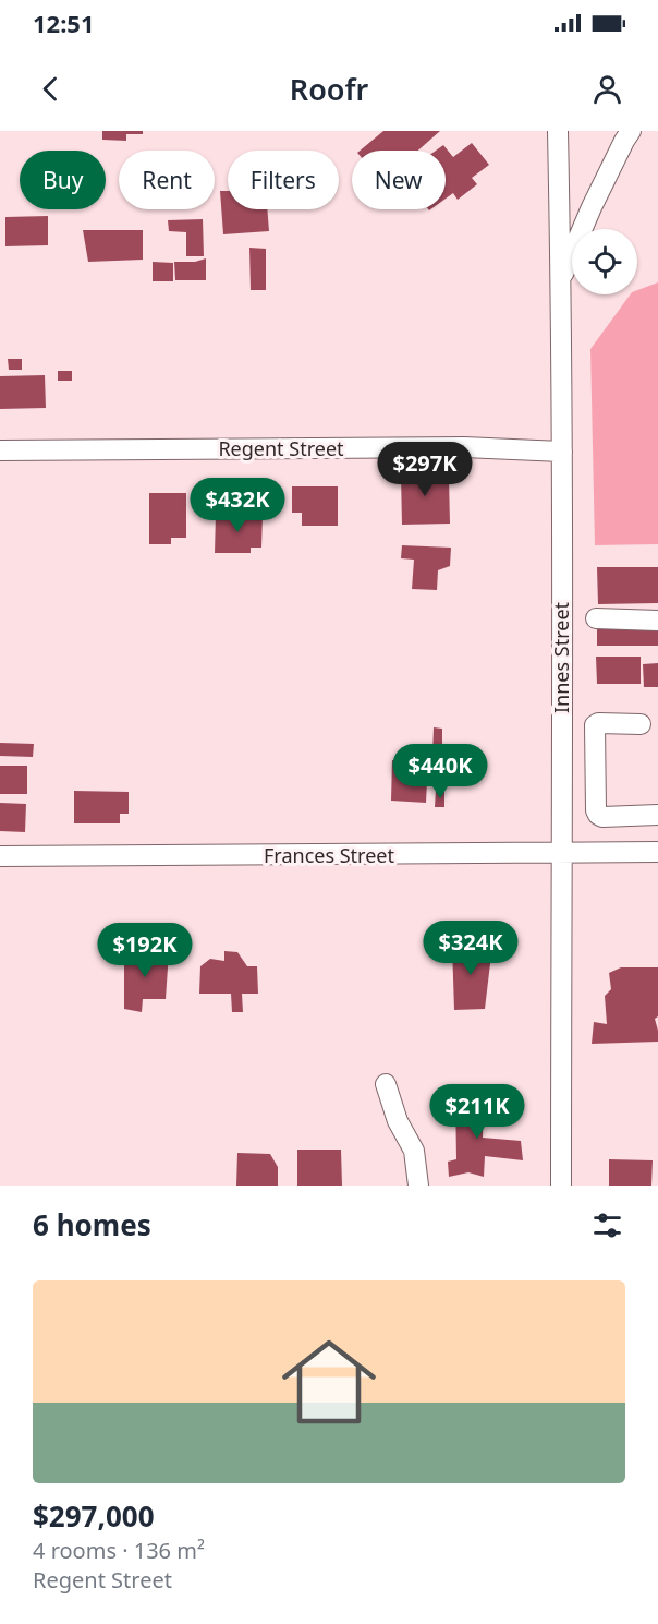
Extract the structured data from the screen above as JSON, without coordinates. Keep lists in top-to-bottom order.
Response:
{
  "streets": {
    "street": ["Regent Street", "Innes Street", "Frances Street"]
  },
  "crossings": [
    ["Regent Street", "Innes Street"],
    ["Innes Street", "Frances Street"]
  ],
  "page": {
    "status": "12:51",
    "header": "Roofr",
    "chip": [
      "Buy",
      "Rent",
      "Filters",
      "New"
    ],
    "price": [
      "$297K",
      "$432K",
      "$440K",
      "$324K",
      "$192K",
      "$211K"
    ],
    "heading": "6 homes",
    "list": [
      {
        "name": "$297,000",
        "note": "4 rooms · 136 m² · Regent Street"
      }
    ]
  }
}
